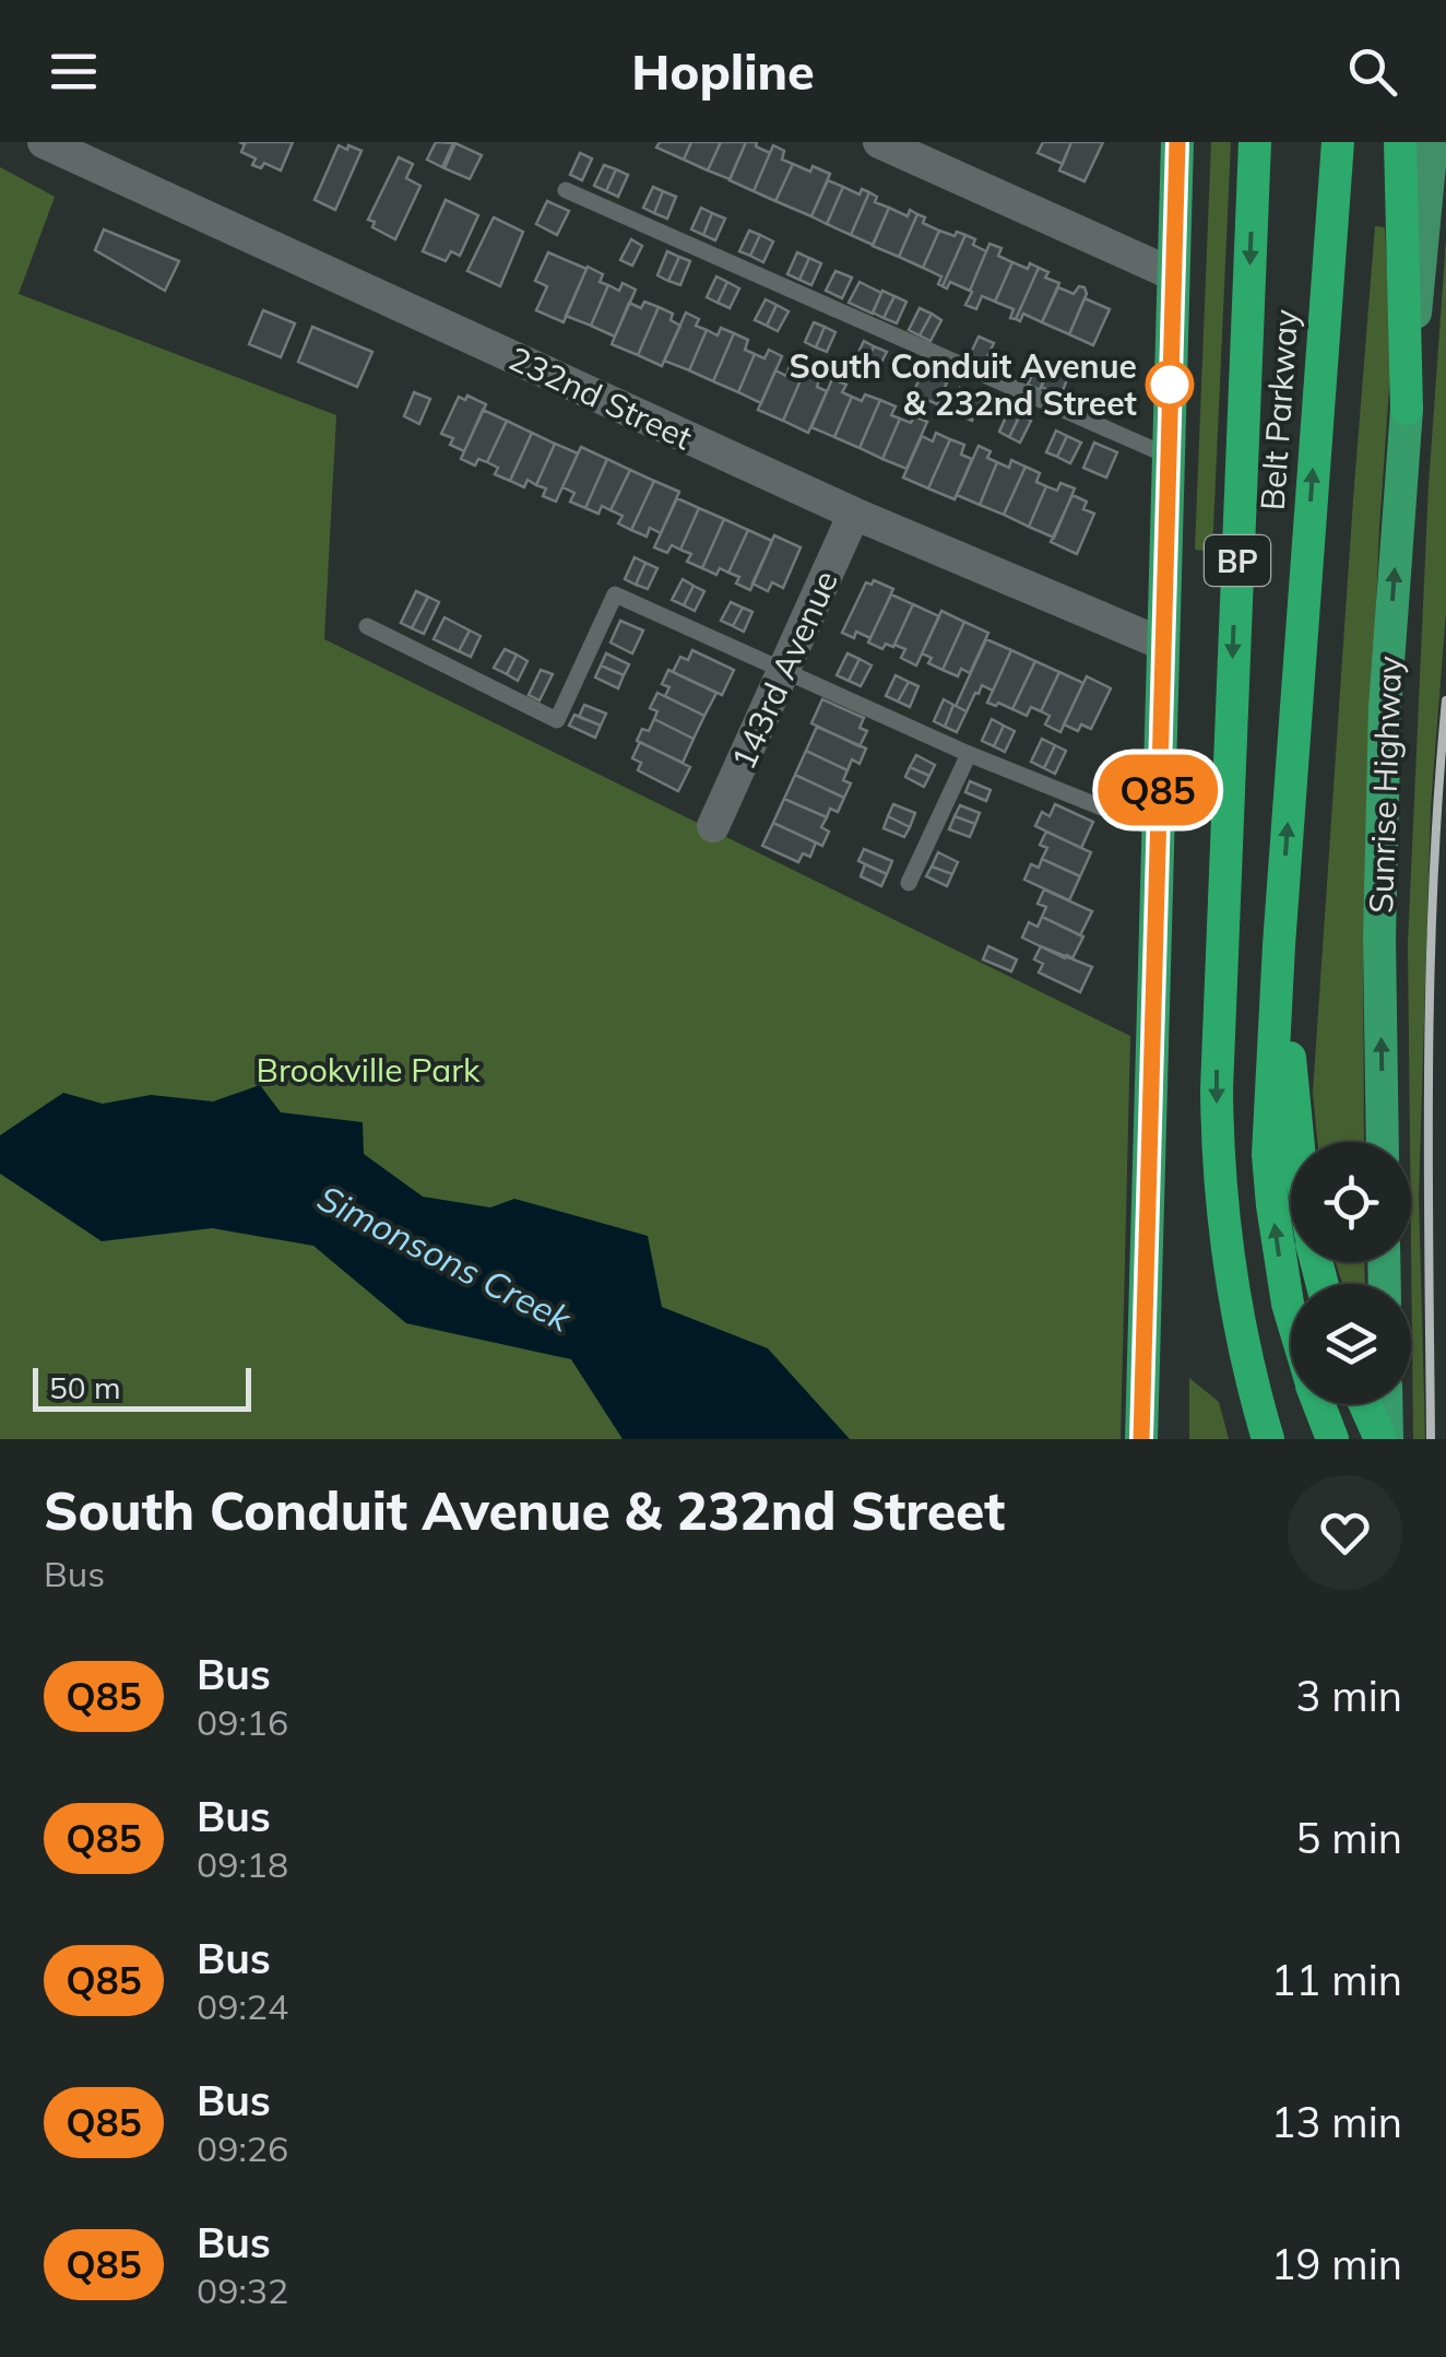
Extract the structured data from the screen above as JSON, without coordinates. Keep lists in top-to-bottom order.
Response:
{
  "streets": {
    "highway": ["Belt Parkway", "BP", "Sunrise Highway"],
    "street": ["232nd Street", "143rd Avenue"]
  },
  "crossings": [
    ["232nd Street", "143rd Avenue"]
  ],
  "water": ["Simonsons Creek"],
  "parks": ["Brookville Park"],
  "places": ["South Conduit Avenue & 232nd Street"],
  "lines": ["bus line Q85"],
  "scale_bar": "50 m",
  "page": {
    "header": "Hopline",
    "on_map": "Q85",
    "scale": "50 m",
    "heading": ["South Conduit Avenue & 232nd Street", "Bus"],
    "list": [
      {
        "mark": "Q85",
        "name": "Bus",
        "note": "09:16",
        "value": "3 min"
      },
      {
        "mark": "Q85",
        "name": "Bus",
        "note": "09:18",
        "value": "5 min"
      },
      {
        "mark": "Q85",
        "name": "Bus",
        "note": "09:24",
        "value": "11 min"
      },
      {
        "mark": "Q85",
        "name": "Bus",
        "note": "09:26",
        "value": "13 min"
      },
      {
        "mark": "Q85",
        "name": "Bus",
        "note": "09:32",
        "value": "19 min"
      }
    ]
  }
}
